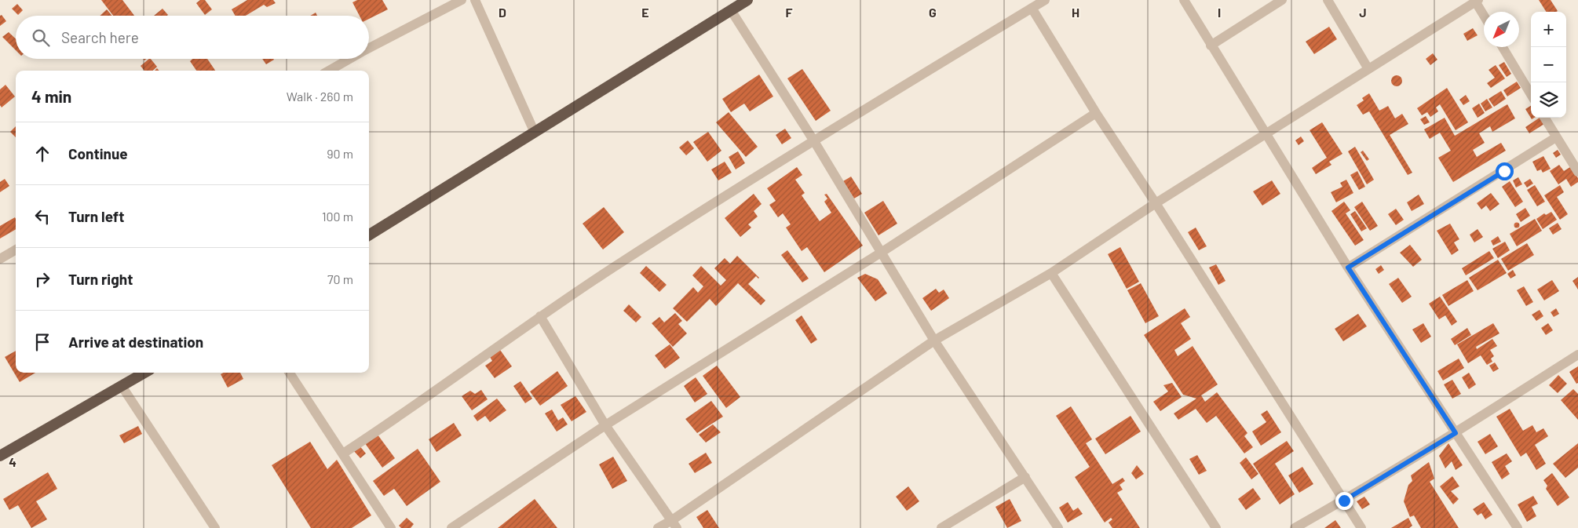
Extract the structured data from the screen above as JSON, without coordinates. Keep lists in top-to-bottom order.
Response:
{
  "north": "bottom left",
  "page": {
    "map_buttons": ["+", "−"],
    "search": "Search here",
    "heading": ["4 min", "Walk · 260 m"],
    "list": [
      ["Continue", "90 m"],
      ["Turn left", "100 m"],
      ["Turn right", "70 m"],
      "Arrive at destination"
    ]
  },
  "grid": {
    "columns": [
      "D",
      "E",
      "F",
      "G",
      "H",
      "I",
      "J"
    ],
    "rows": ["4"]
  }
}
